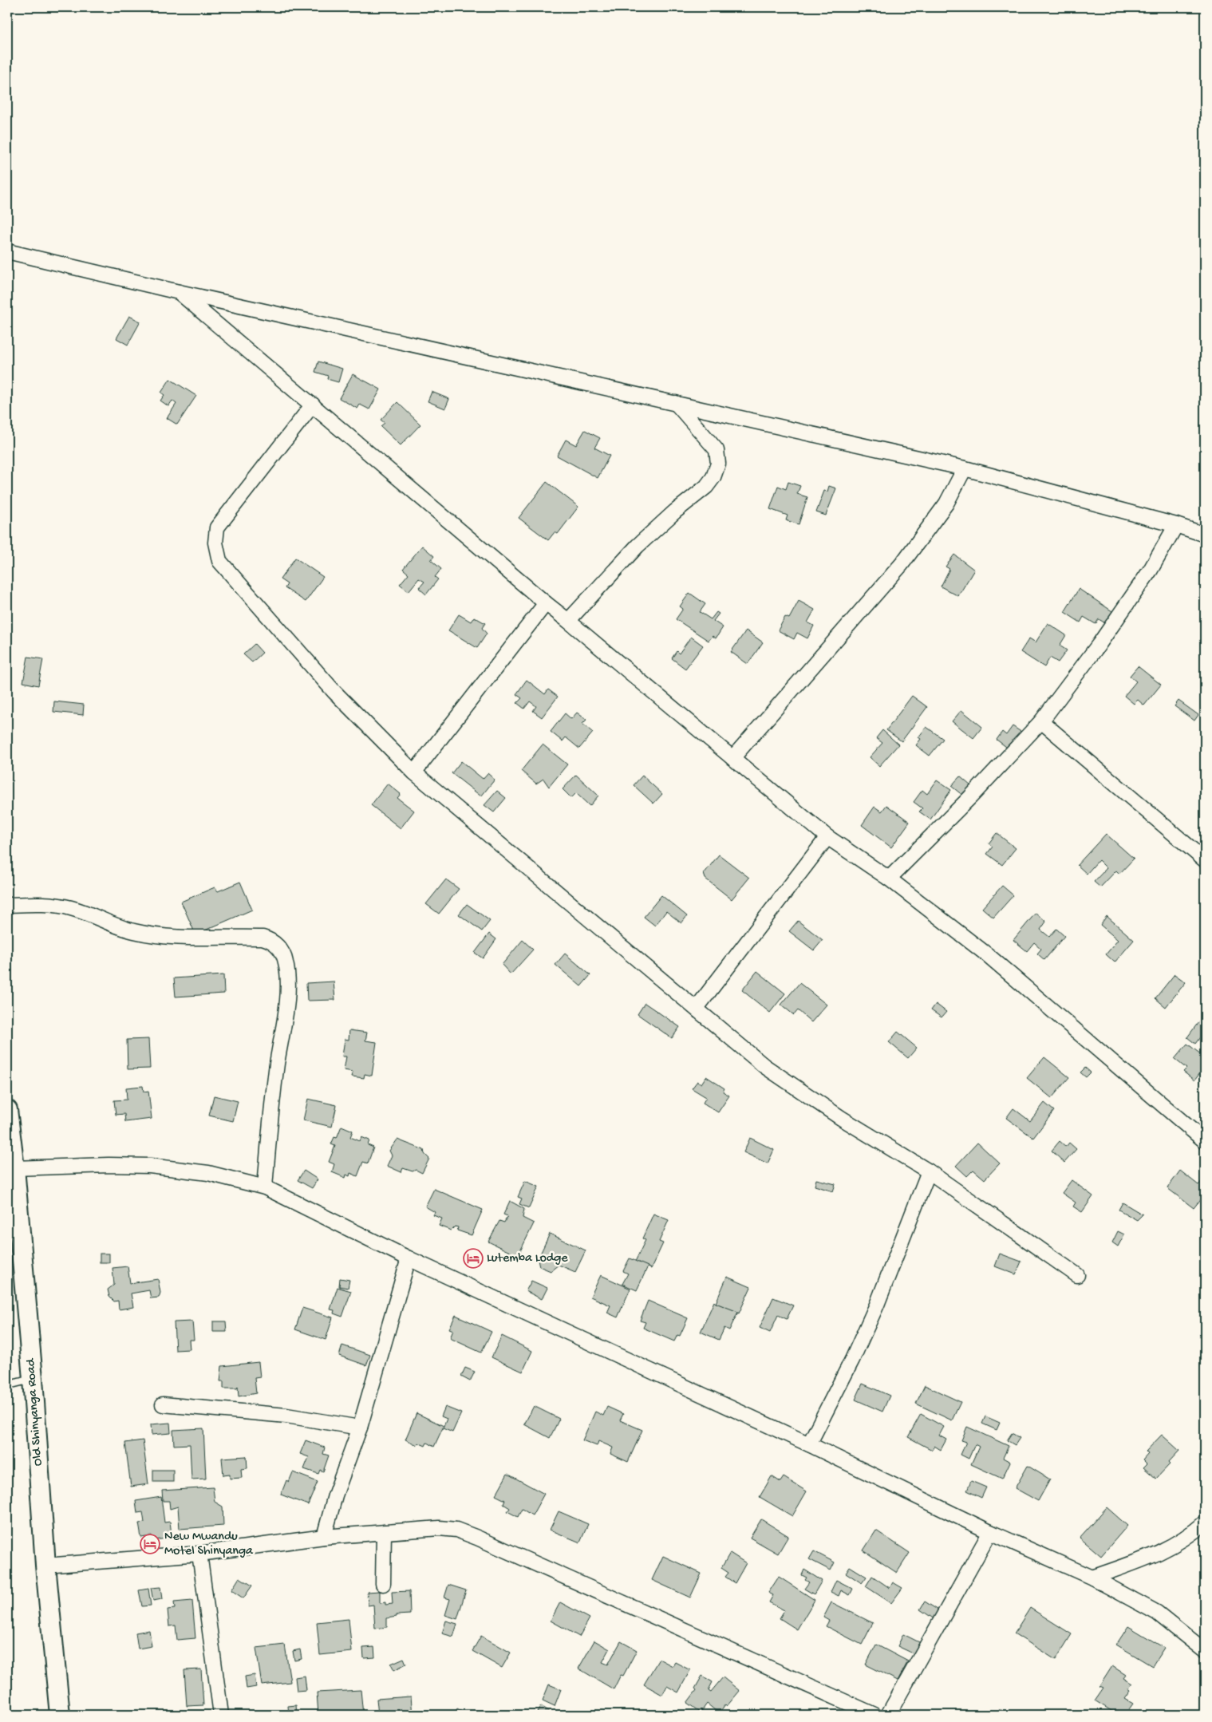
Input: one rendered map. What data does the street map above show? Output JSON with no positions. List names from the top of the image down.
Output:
{
  "streets": {
    "main road": ["Old Shinyanga Road"]
  },
  "places": {
    "hotel": ["Lutemba Lodge", "New Mwandu Motel Shinyanga"]
  }
}
